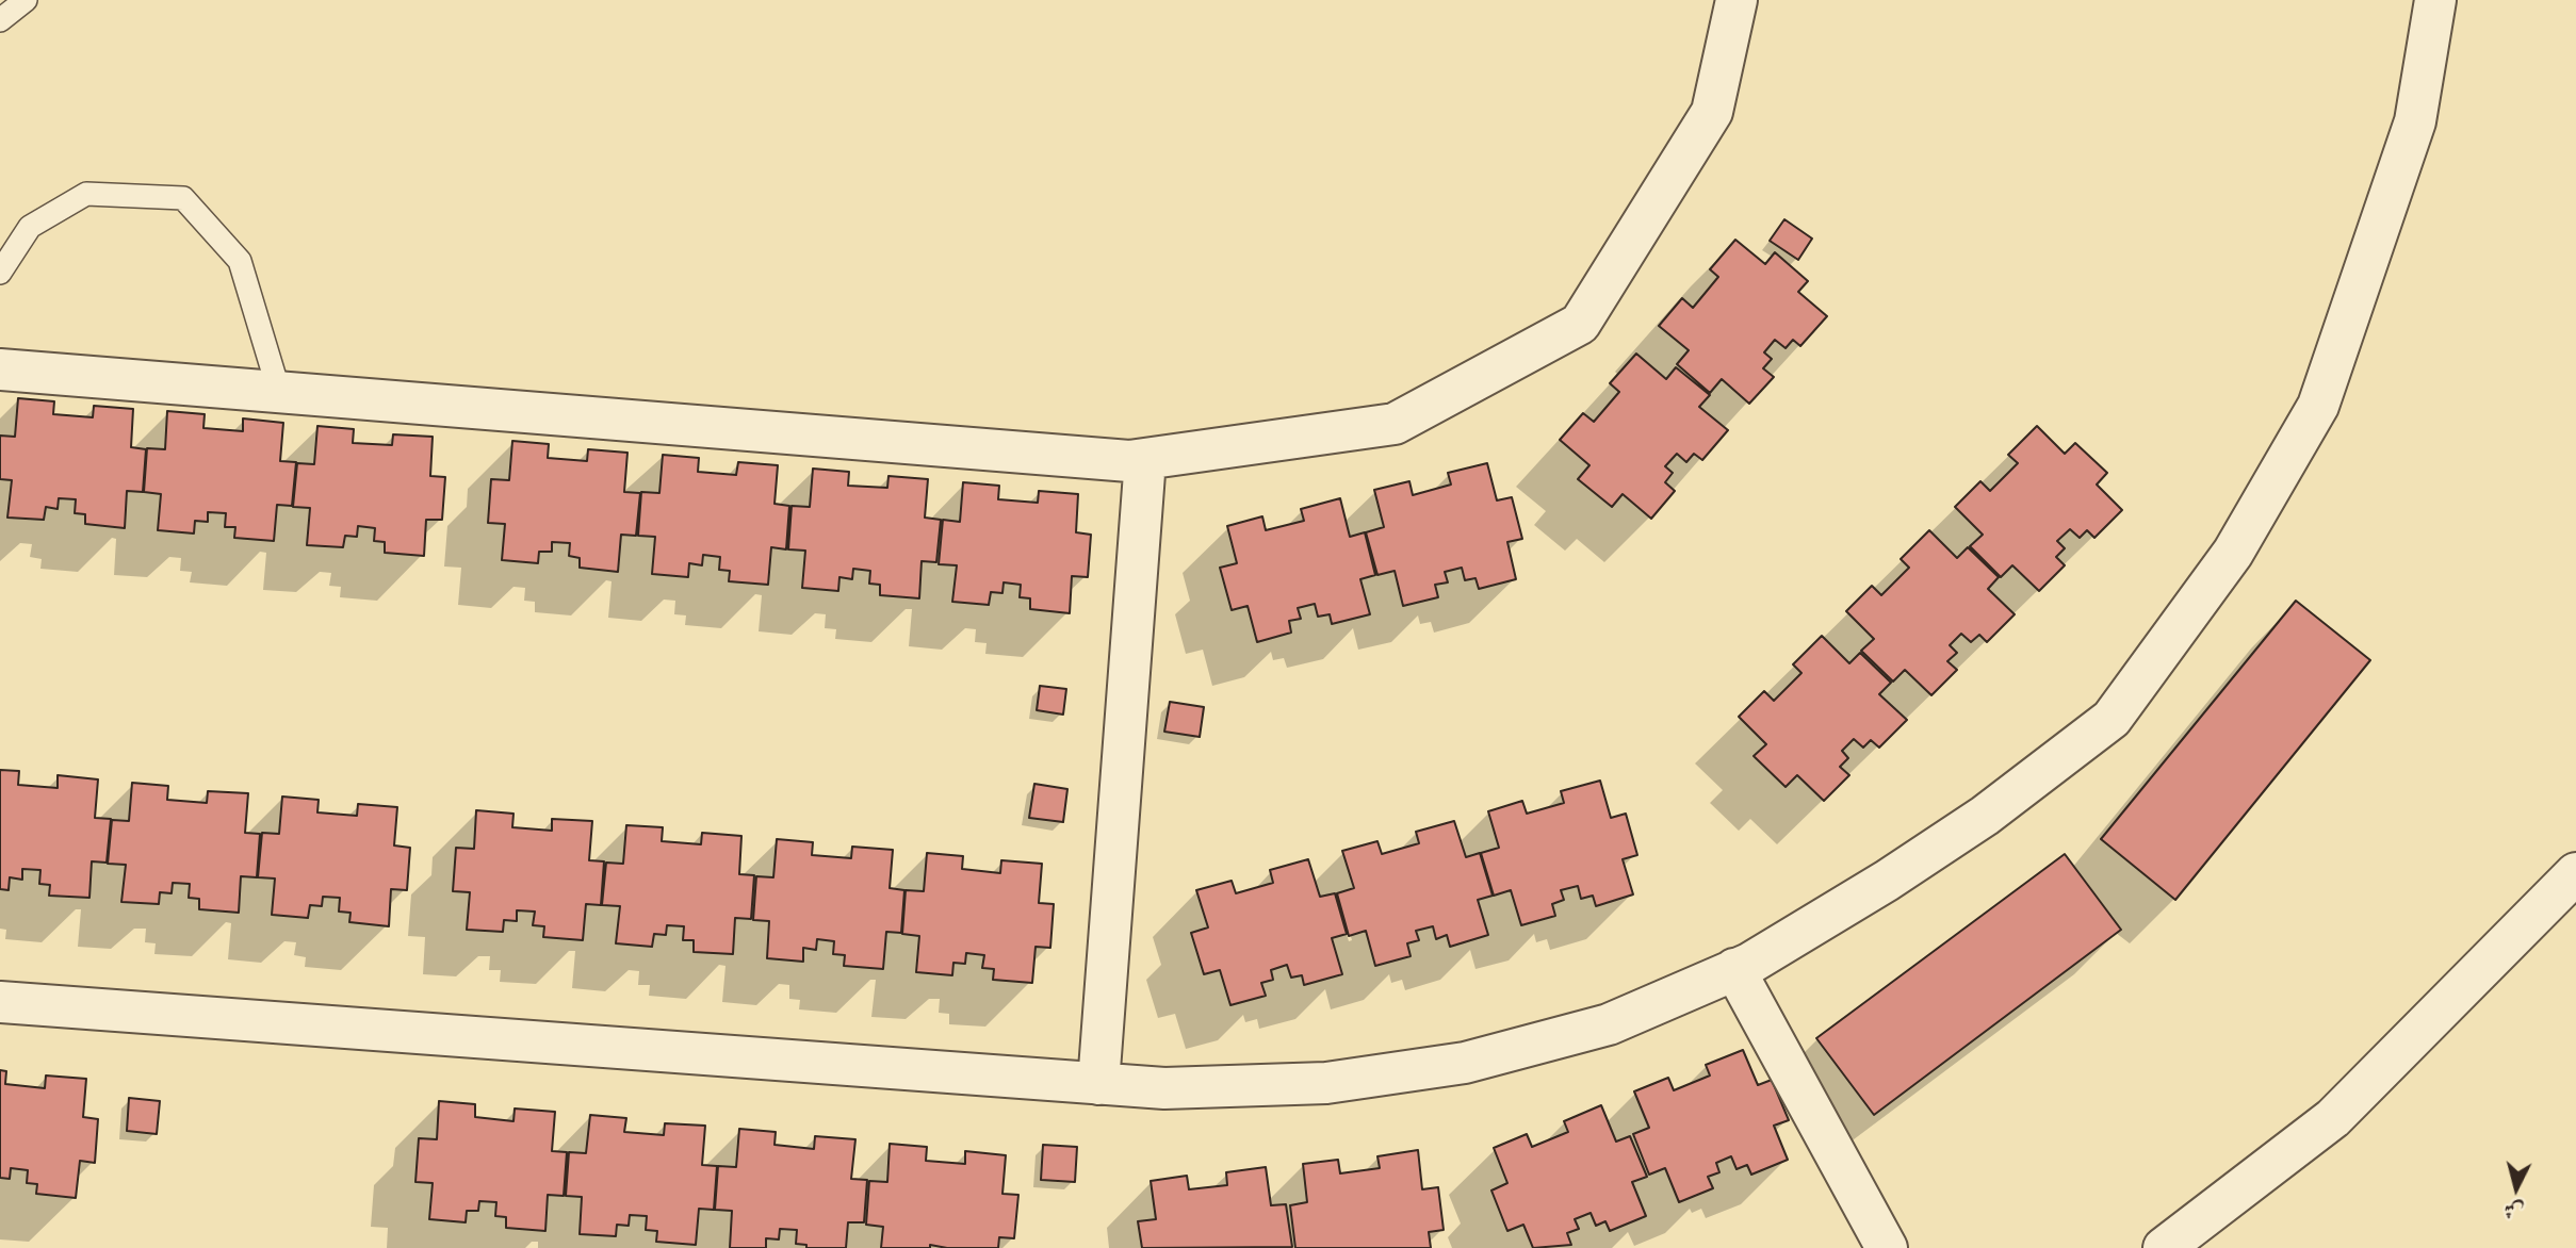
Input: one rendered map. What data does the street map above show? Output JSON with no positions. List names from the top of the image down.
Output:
{
  "north": "bottom"
}
